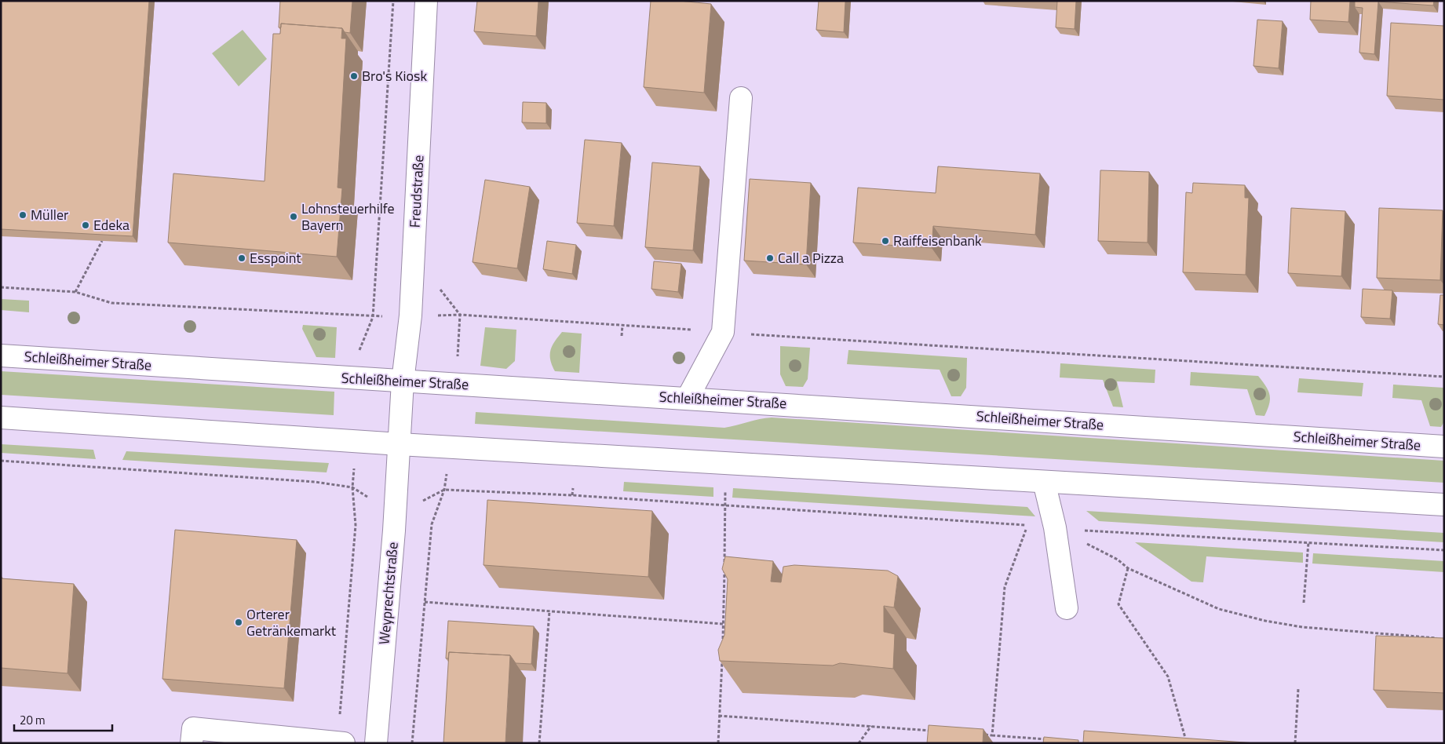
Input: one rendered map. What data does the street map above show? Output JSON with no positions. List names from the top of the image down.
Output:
{
  "streets": {
    "main road": ["Freudstraße", "Schleißheimer Straße", "Weyprechtstraße"]
  },
  "crossings": [
    ["Freudstraße", "Schleißheimer Straße"],
    ["Freudstraße", "Weyprechtstraße"]
  ],
  "places": [
    "Bro's Kiosk",
    "Müller",
    "Lohnsteuerhilfe Bayern",
    "Edeka",
    "Raiffeisenbank",
    "Esspoint",
    "Call a Pizza",
    "Orterer Getränkemarkt"
  ],
  "scale_bar": "20 m"
}
